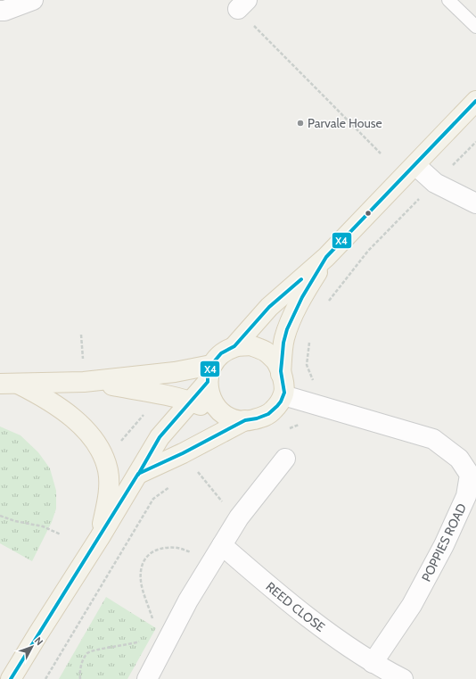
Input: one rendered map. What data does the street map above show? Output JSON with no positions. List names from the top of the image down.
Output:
{
  "streets": {
    "street": ["POPPIES ROAD", "REED CLOSE"]
  },
  "crossings": [
    ["POPPIES ROAD", "REED CLOSE"]
  ],
  "places": ["Parvale House"],
  "lines": ["transit line X4"],
  "north": "top right"
}
